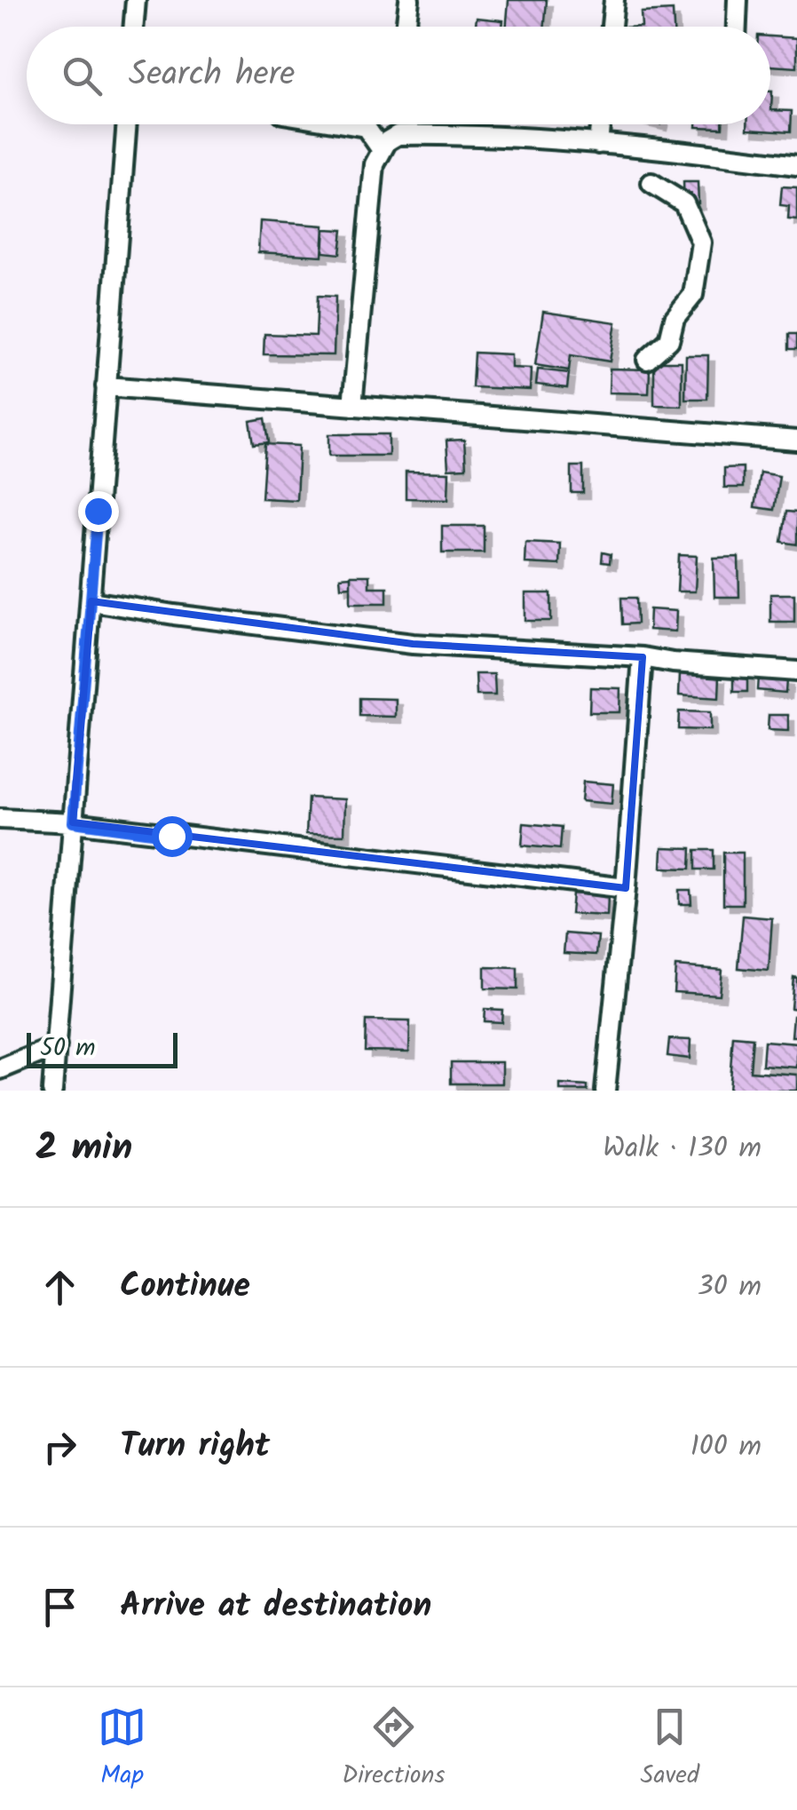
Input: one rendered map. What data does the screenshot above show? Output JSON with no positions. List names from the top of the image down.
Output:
{
  "scale_bar": "50 m",
  "page": {
    "search": "Search here",
    "scale": "50 m",
    "heading": ["2 min", "Walk · 130 m"],
    "list": [
      ["Continue", "30 m"],
      ["Turn right", "100 m"],
      "Arrive at destination"
    ],
    "nav": ["Map", "Directions", "Saved"]
  }
}
